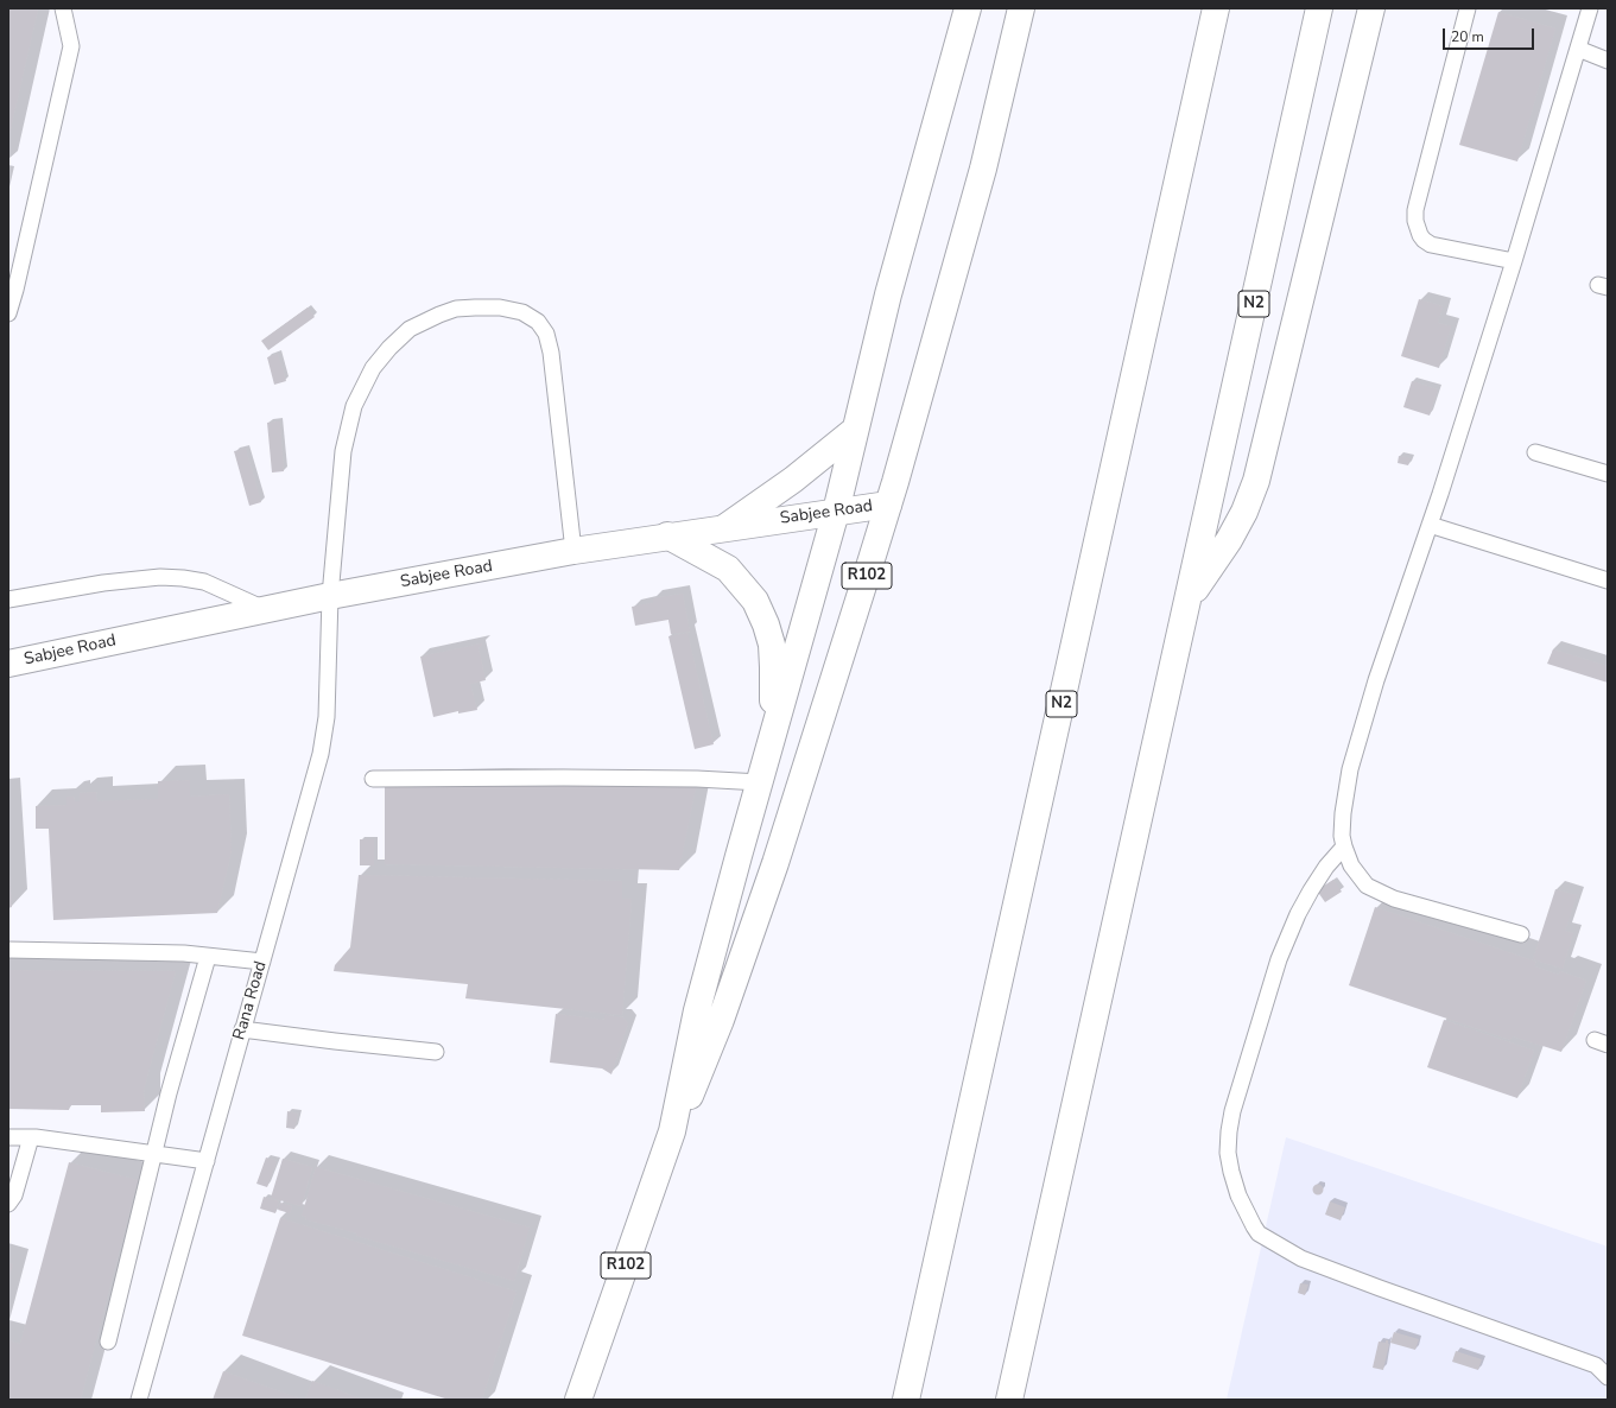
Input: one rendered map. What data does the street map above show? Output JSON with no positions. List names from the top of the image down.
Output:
{
  "streets": {
    "main road": ["N2", "Sabjee Road", "R102"],
    "lane": ["Rana Road"]
  },
  "crossings": [
    ["Sabjee Road", "R102"],
    ["Sabjee Road", "Rana Road"]
  ],
  "scale_bar": "20 m"
}
